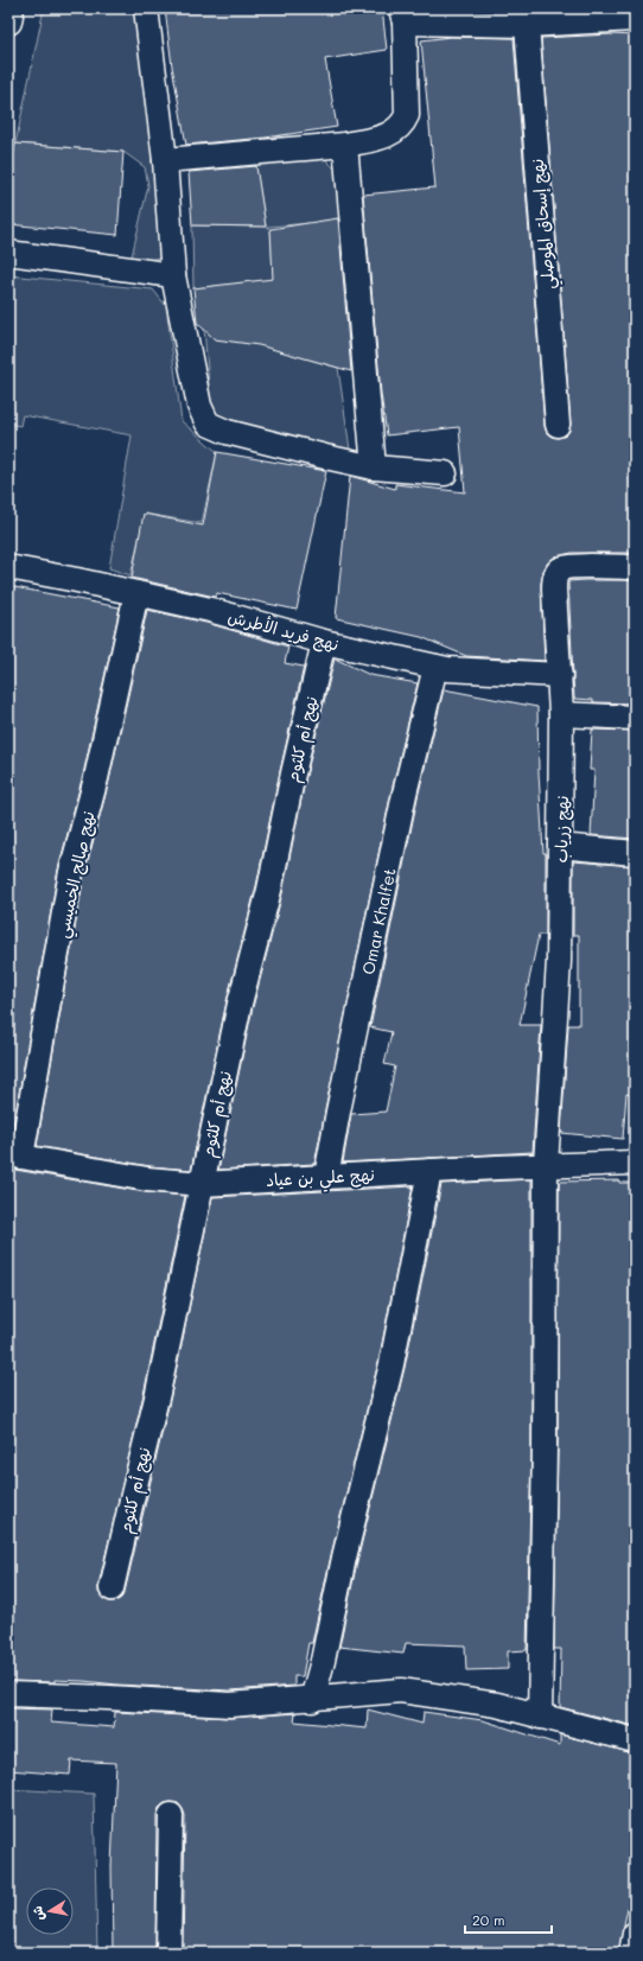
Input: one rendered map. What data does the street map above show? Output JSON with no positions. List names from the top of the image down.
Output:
{
  "streets": {
    "street": [
      "نهج إسحاق الموصلي",
      "نهج فريد الأطرش",
      "نهج أم كلثوم",
      "نهج زرياب",
      "نهج صالح الخميسي",
      "Omar Khalfet",
      "نهج علي بن عياد"
    ]
  },
  "crossings": [
    ["نهج فريد الأطرش", "نهج أم كلثوم"],
    ["نهج فريد الأطرش", "نهج زرياب"],
    ["نهج فريد الأطرش", "نهج صالح الخميسي"],
    ["نهج فريد الأطرش", "Omar Khalfet"],
    ["نهج أم كلثوم", "نهج علي بن عياد"],
    ["نهج زرياب", "نهج علي بن عياد"],
    ["نهج صالح الخميسي", "نهج علي بن عياد"],
    ["Omar Khalfet", "نهج علي بن عياد"]
  ],
  "scale_bar": "20 m",
  "north": "left"
}
